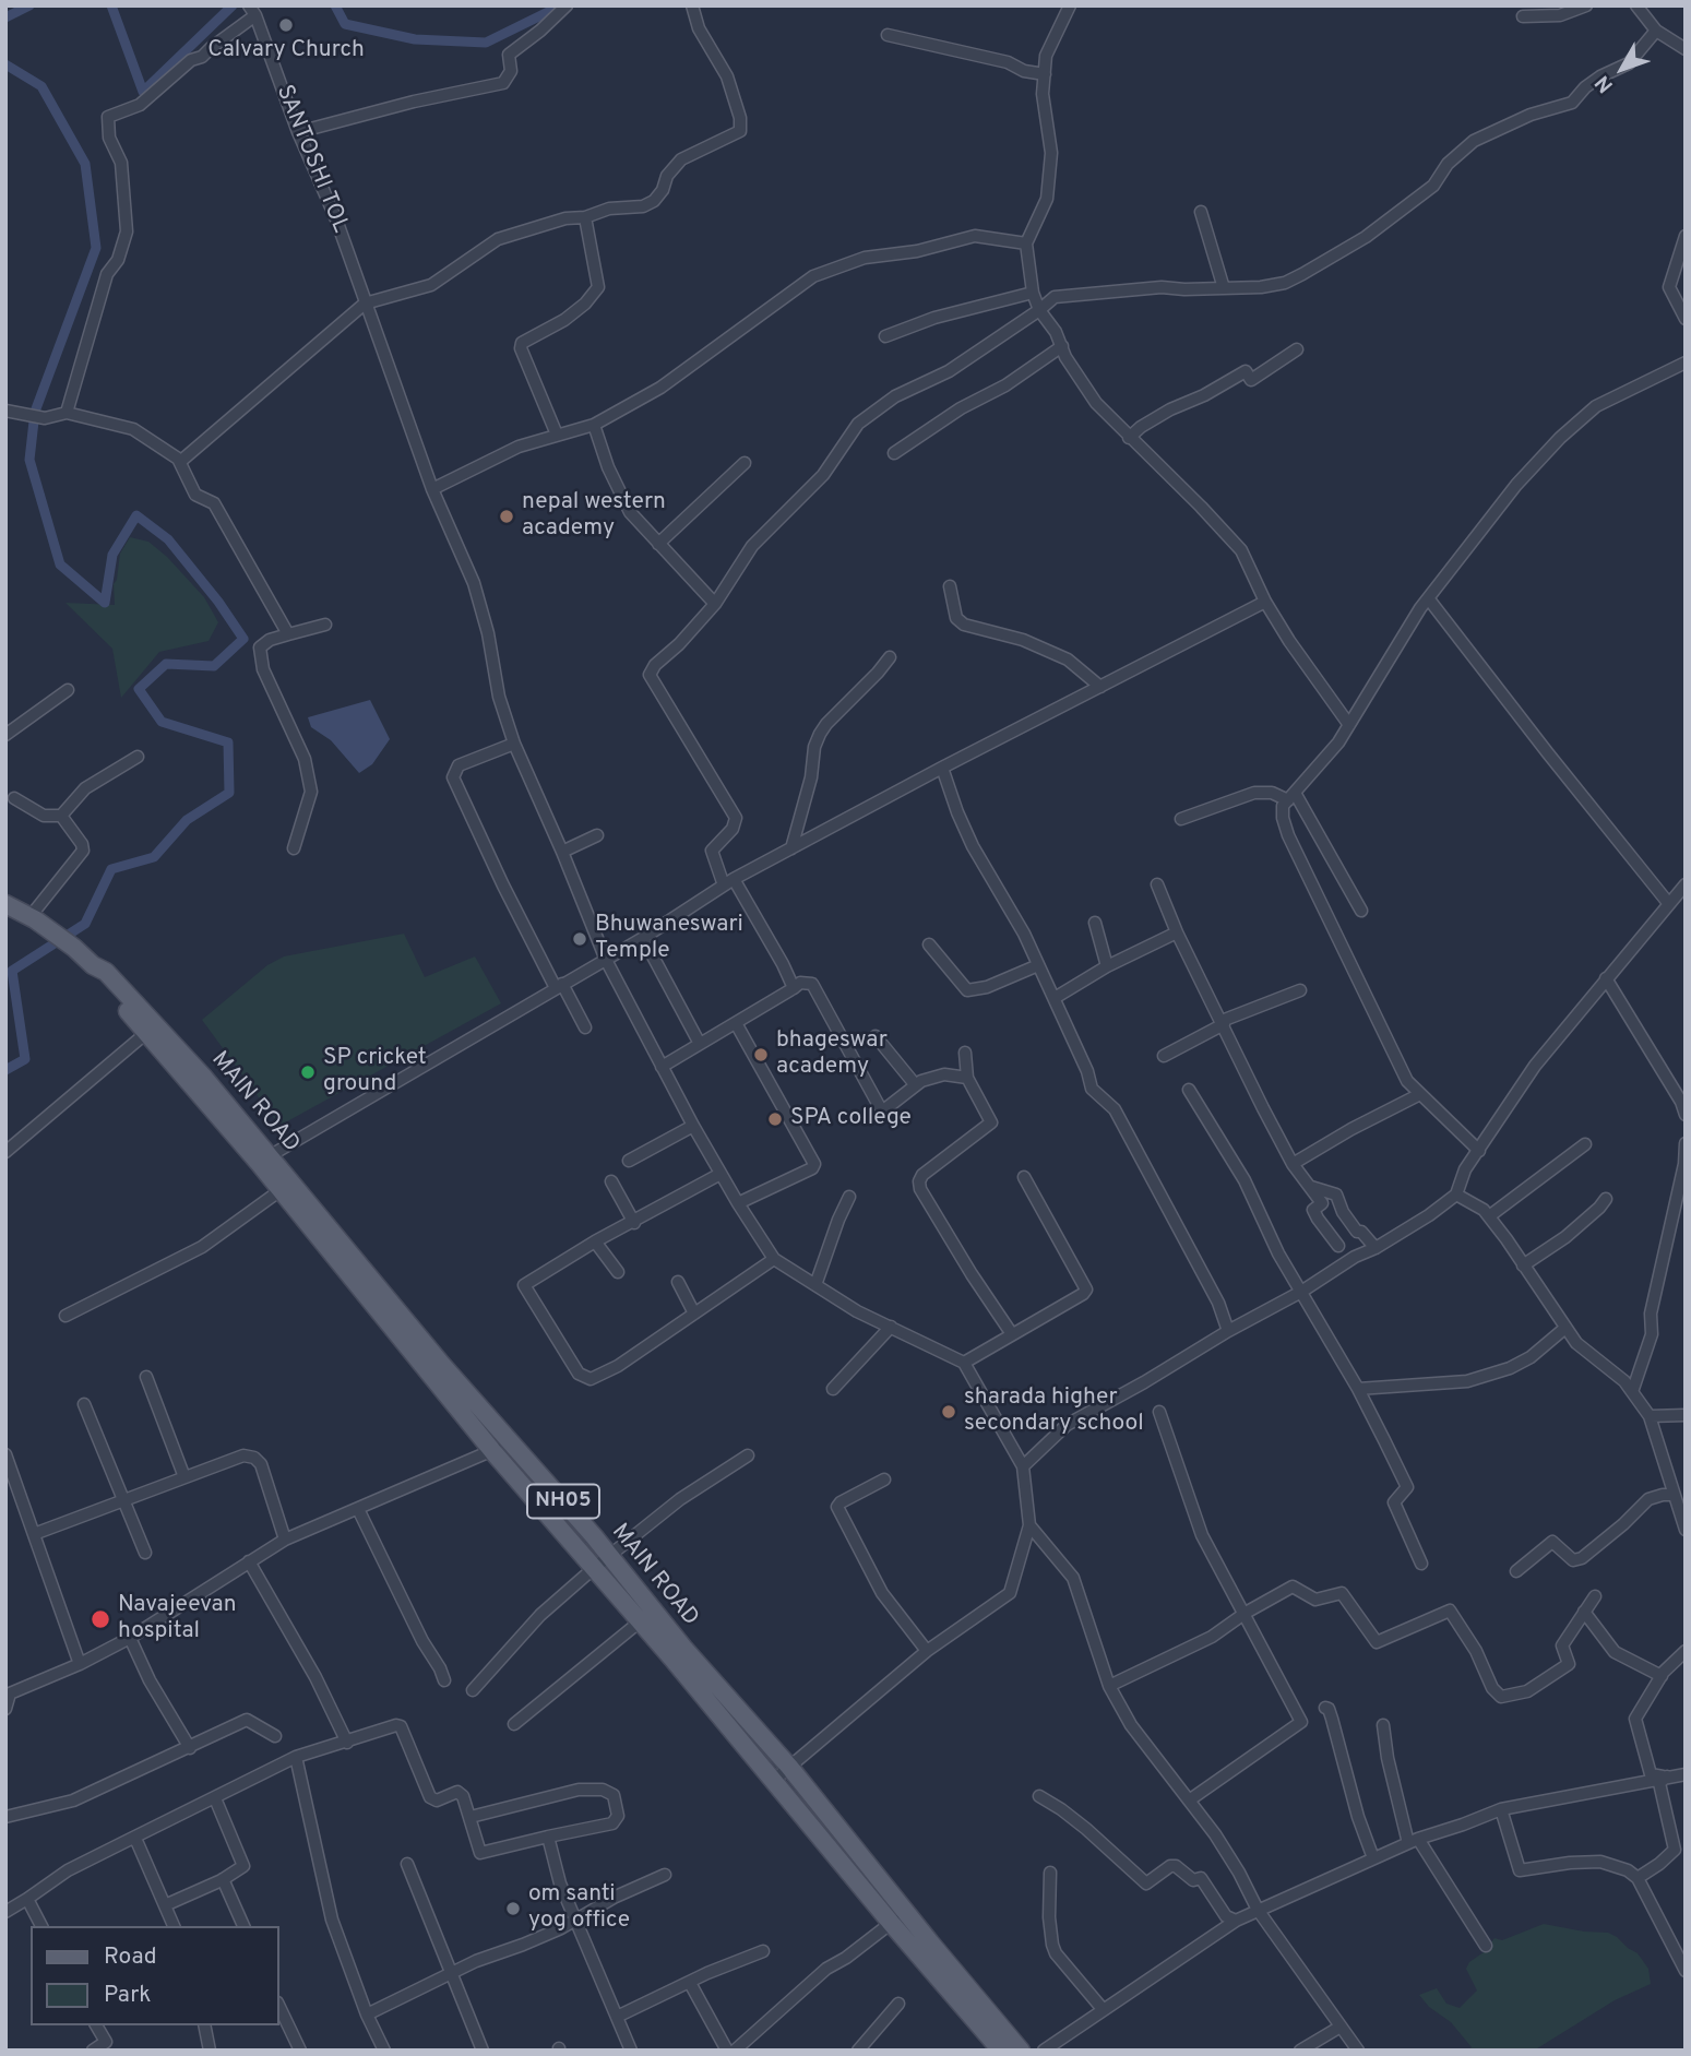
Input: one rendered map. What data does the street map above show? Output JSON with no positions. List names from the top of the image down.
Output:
{
  "streets": {
    "main road": ["MAIN ROAD", "NH05"],
    "street": ["SANTOSHI TOL"]
  },
  "crossings": [
    ["MAIN ROAD", "NH05"]
  ],
  "places": [
    "Calvary Church",
    "nepal western academy",
    "Bhuwaneswari Temple",
    "bhageswar academy",
    "SP cricket ground",
    "SPA college",
    "sharada higher secondary school",
    "Navajeevan hospital",
    "om santi yog office"
  ],
  "legend": ["Road", "Park"],
  "north": "bottom left"
}
